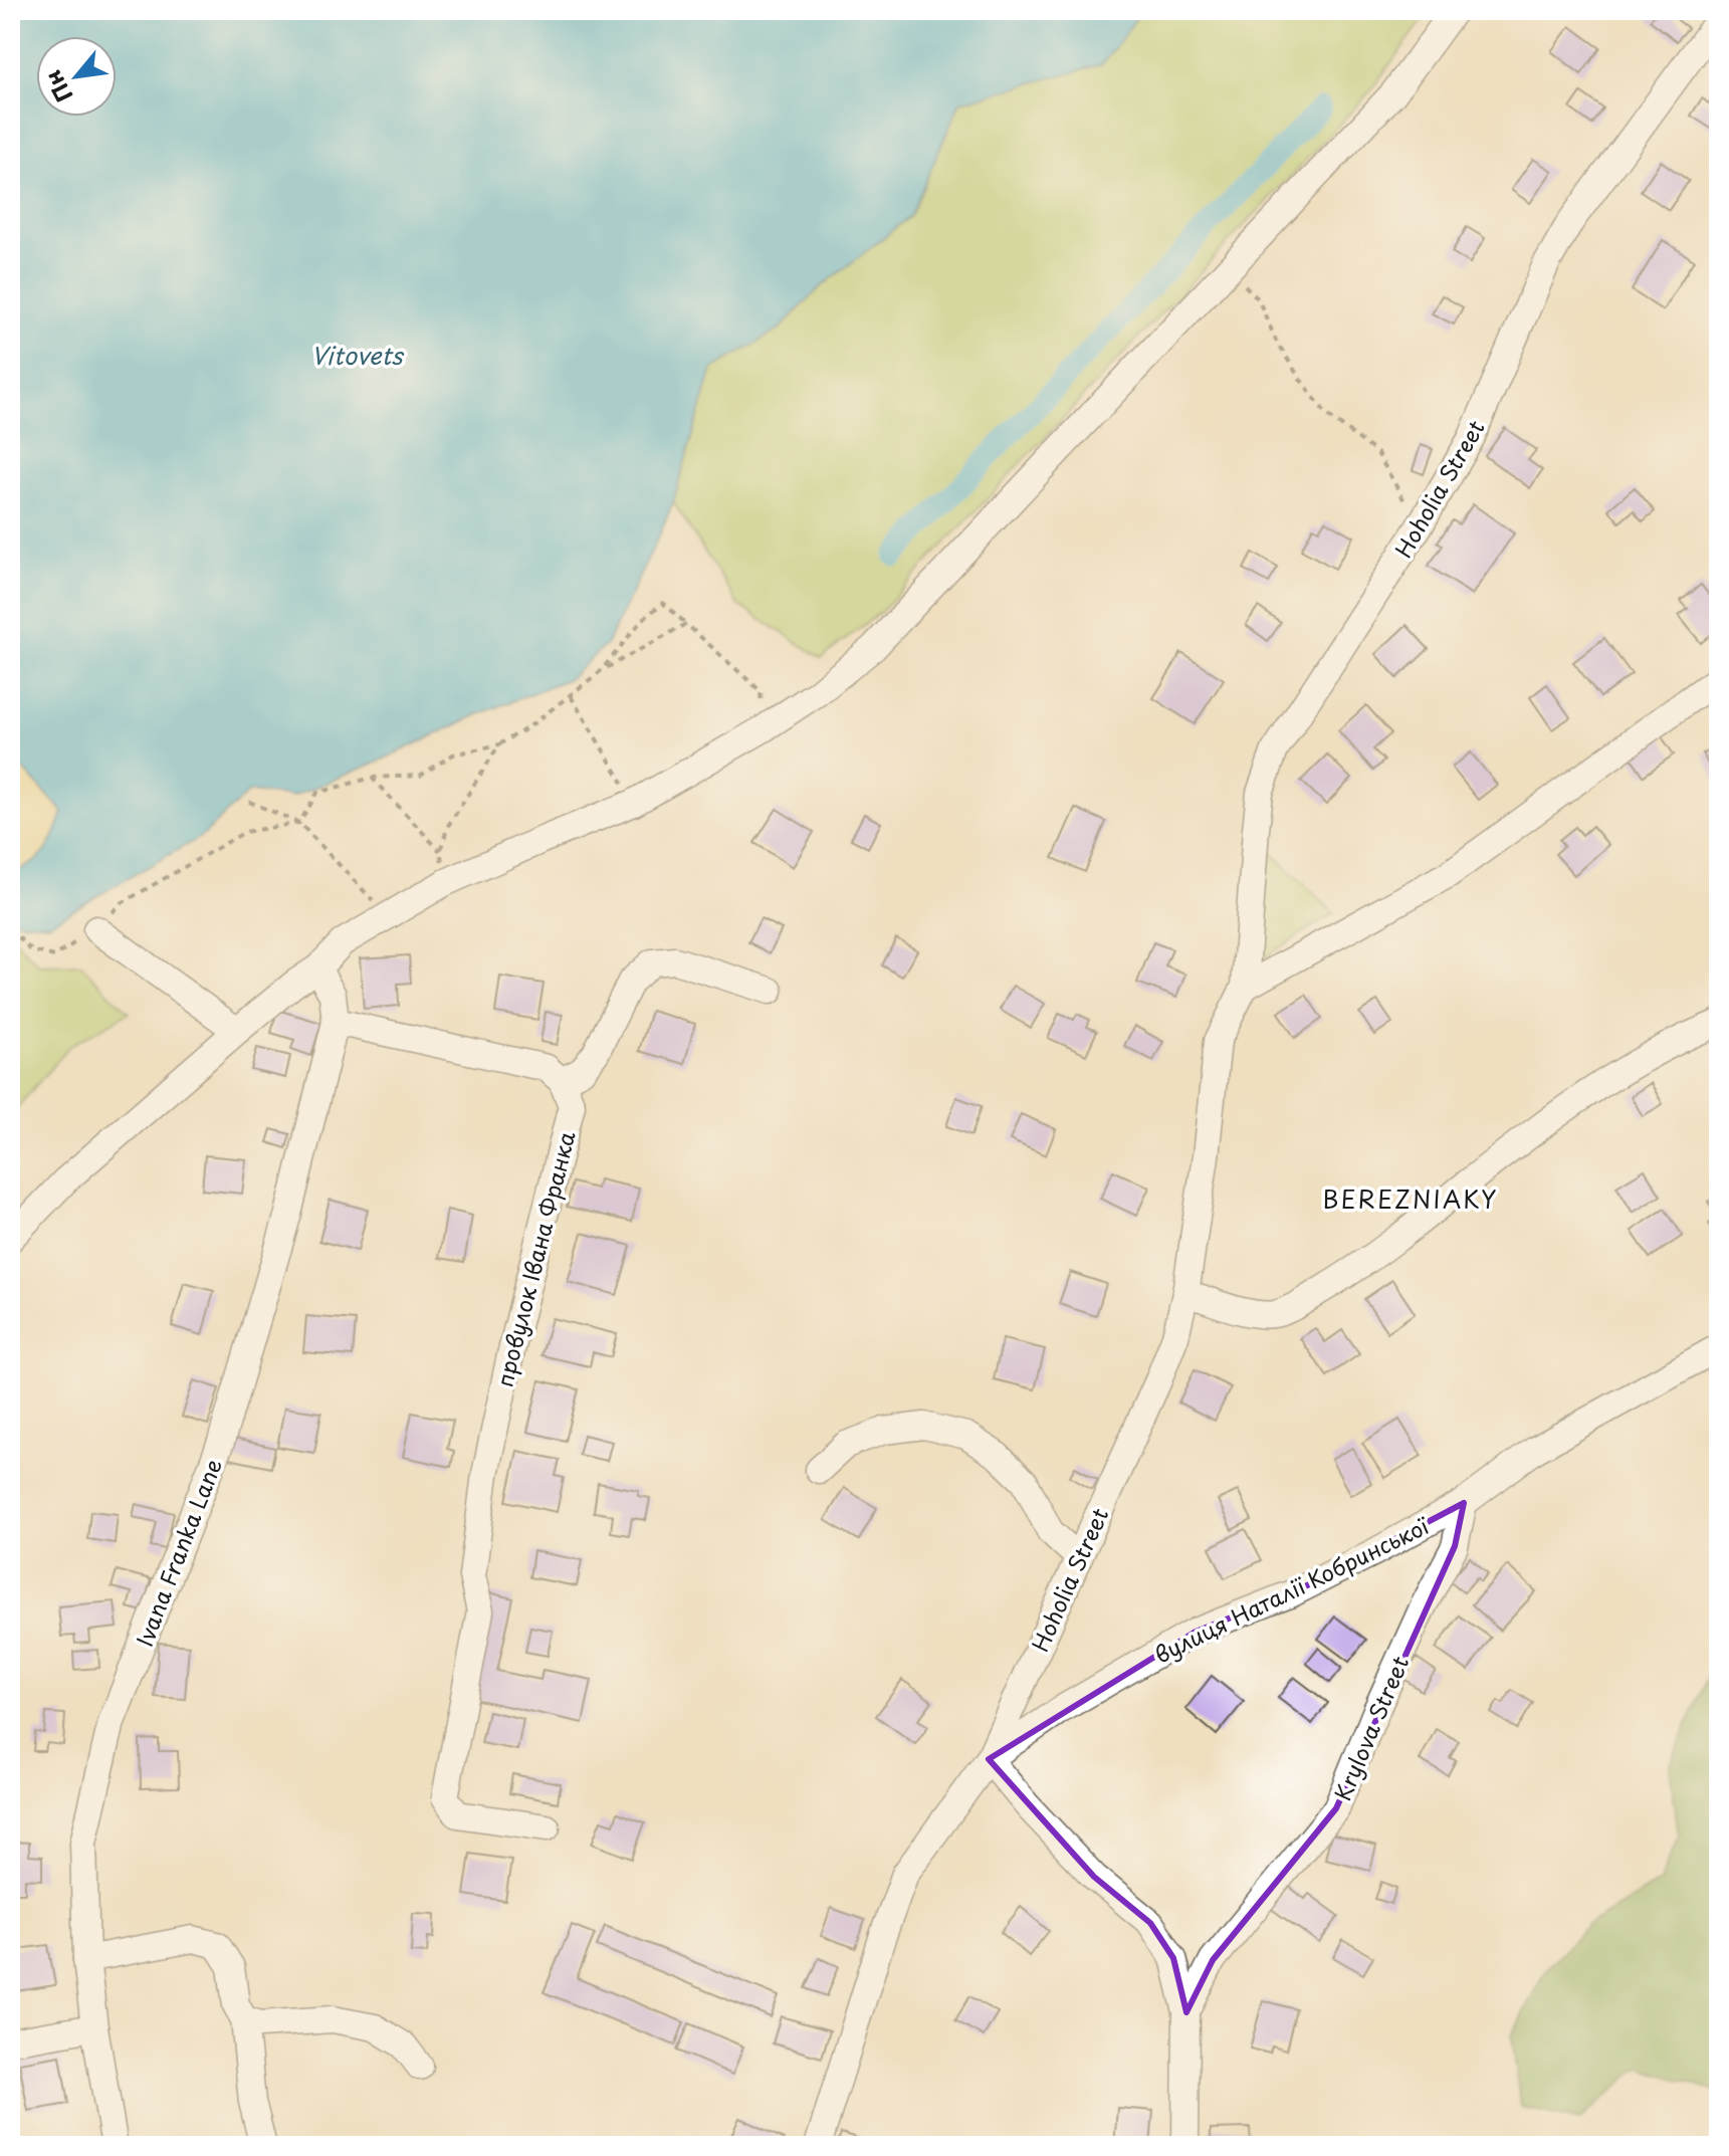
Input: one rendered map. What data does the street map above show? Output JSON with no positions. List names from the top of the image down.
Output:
{
  "streets": {
    "street": [
      "Hoholia Street",
      "провулок Івана Франка",
      "Ivana Franka Lane",
      "вулиця Наталії Кобринської",
      "Krylova Street"
    ]
  },
  "crossings": [
    ["Hoholia Street", "вулиця Наталії Кобринської"],
    ["Hoholia Street", "Krylova Street"],
    ["вулиця Наталії Кобринської", "Krylova Street"]
  ],
  "districts": ["BEREZNIAKY"],
  "water": ["Vitovets"],
  "north": "bottom left"
}
